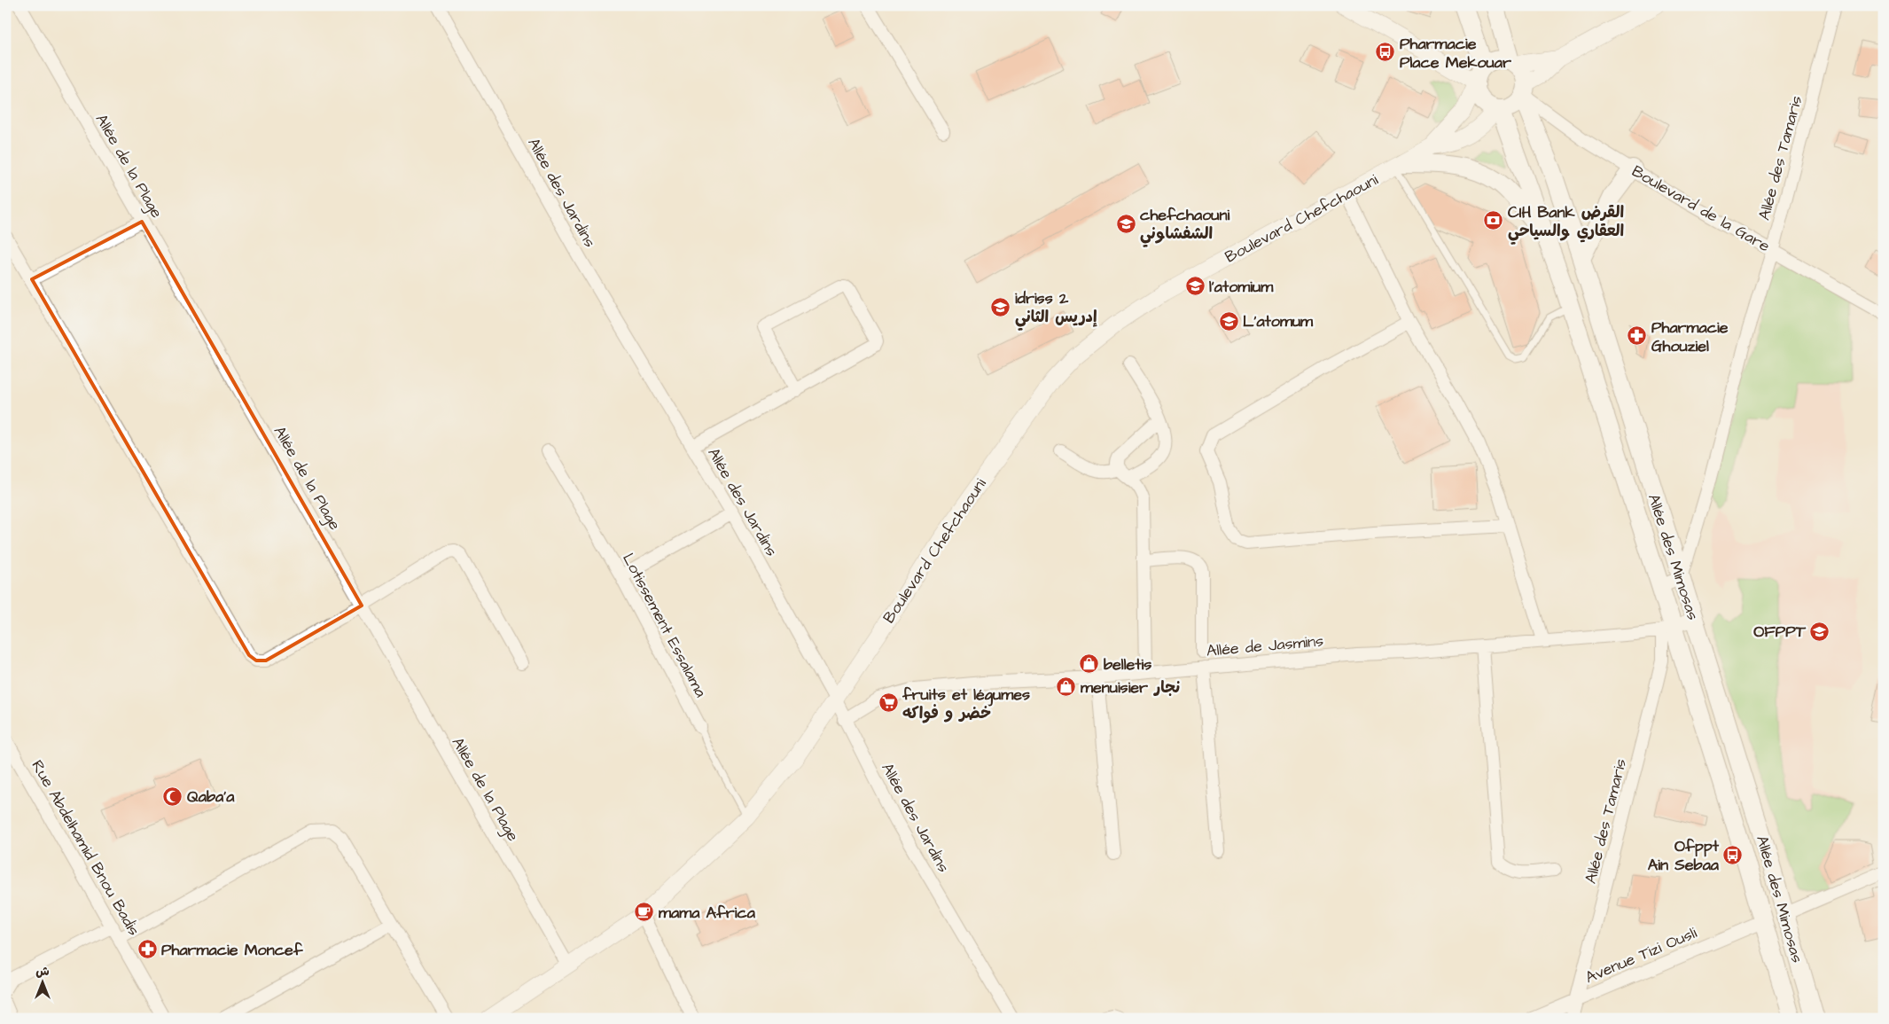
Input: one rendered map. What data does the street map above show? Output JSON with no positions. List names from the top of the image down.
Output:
{
  "streets": {
    "main road": ["Allée des Mimosas"],
    "street": [
      "Allée des Tamaris",
      "Allée de la Plage",
      "Allée des Jardins",
      "Boulevard de la Gare",
      "Boulevard Chefchaouni",
      "Lotissement Essalama",
      "Allée de Jasmins",
      "Rue Abdelhamid Bnou Badis",
      "Avenue Tizi Ousli"
    ]
  },
  "crossings": [
    ["Allée des Tamaris", "Boulevard de la Gare"],
    ["Allée des Tamaris", "Allée des Mimosas"],
    ["Allée des Tamaris", "Allée de Jasmins"],
    ["Allée des Tamaris", "Avenue Tizi Ousli"],
    ["Allée de la Plage", "Boulevard Chefchaouni"],
    ["Allée des Jardins", "Boulevard Chefchaouni"],
    ["Allée des Jardins", "Allée de Jasmins"],
    ["Boulevard de la Gare", "Boulevard Chefchaouni"],
    ["Boulevard de la Gare", "Allée des Mimosas"],
    ["Boulevard Chefchaouni", "Allée des Mimosas"],
    ["Boulevard Chefchaouni", "Lotissement Essalama"],
    ["Allée des Mimosas", "Allée de Jasmins"],
    ["Allée des Mimosas", "Avenue Tizi Ousli"]
  ],
  "places": {
    "bus stop": ["Pharmacie Place Mekouar", "Ofppt Ain Sebaa"],
    "bank": ["CIH Bank القرض العقاري والسياحي"],
    "school or university": [
      "chefchaouni الشفشاوني",
      "l'atomium",
      "idriss 2 إدريس الثاني",
      "L'atomum",
      "OFPPT"
    ],
    "pharmacy": ["Pharmacie Ghouziel", "Pharmacie Moncef"],
    "shop": ["belletis", "menuisier نجار"],
    "supermarket": ["fruits et légumes خضر و فواكه"],
    "mosque": ["Qaba'a"],
    "cafe": ["mama Africa"]
  },
  "north": "top"
}
